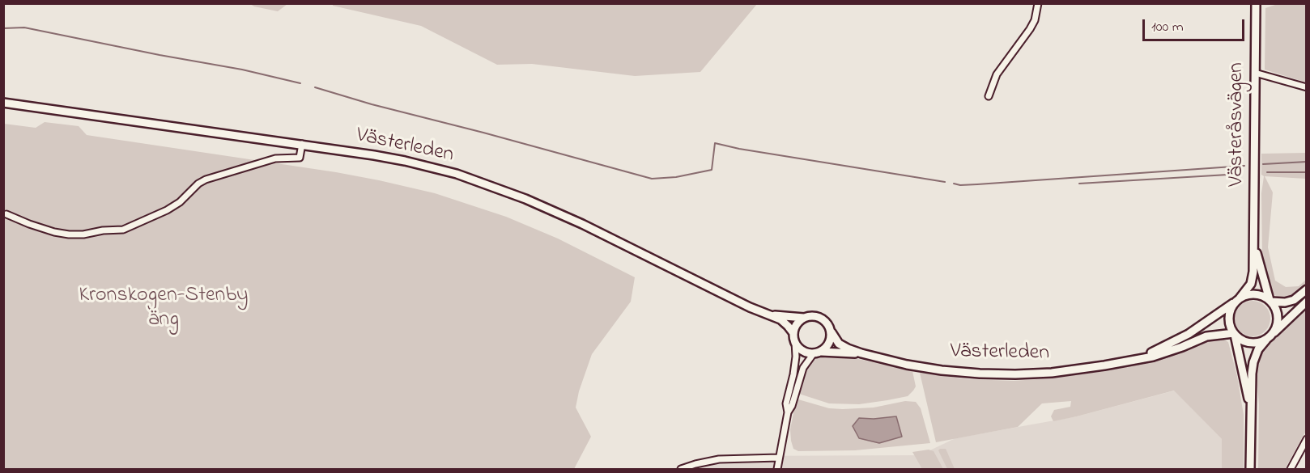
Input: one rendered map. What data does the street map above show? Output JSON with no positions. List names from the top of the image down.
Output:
{
  "streets": {
    "main road": ["Västeråsvägen", "Västerleden"]
  },
  "crossings": [
    ["Västeråsvägen", "Västerleden"]
  ],
  "parks": ["Kronskogen-Stenby äng"],
  "scale_bar": "100 m"
}
